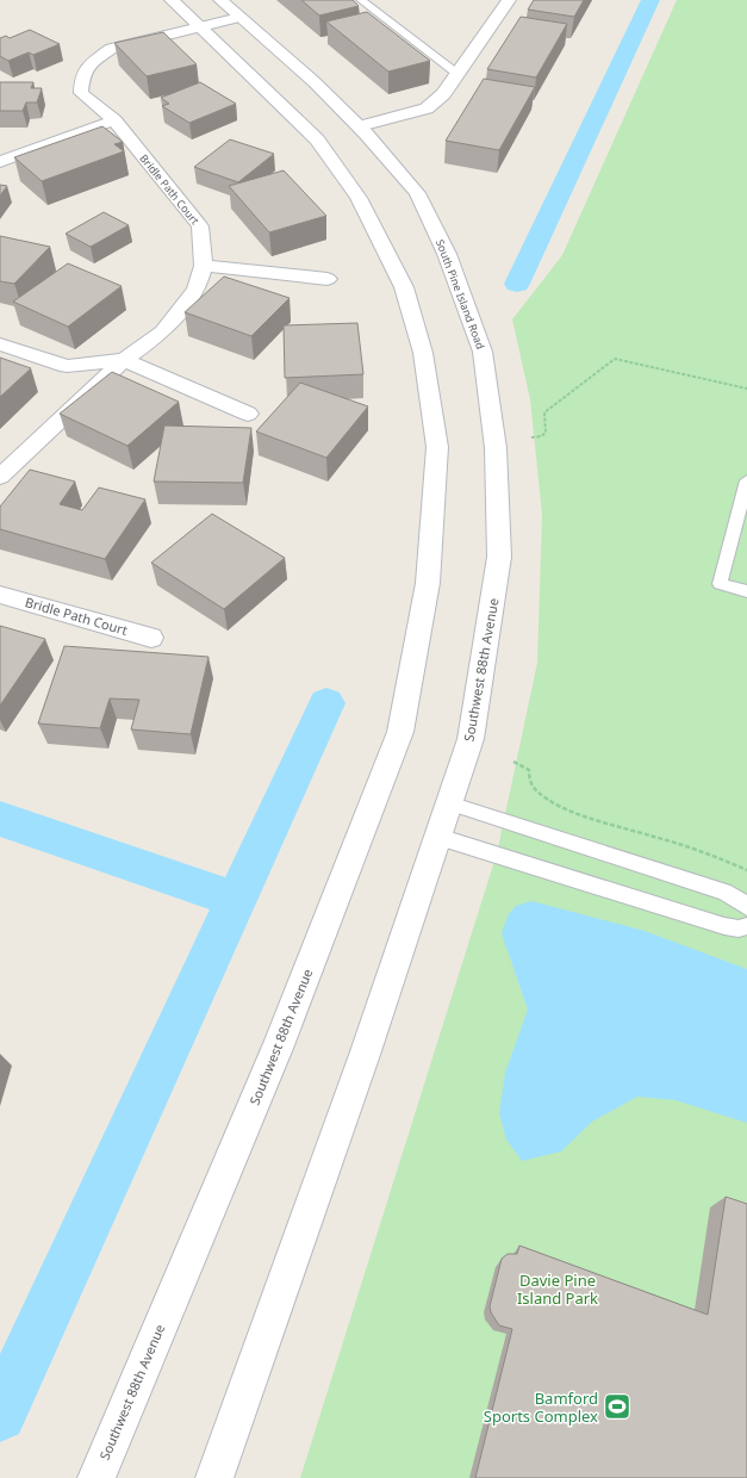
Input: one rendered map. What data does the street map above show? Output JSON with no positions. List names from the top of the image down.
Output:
{
  "streets": {
    "main road": ["Bridle Path Court", "South Pine Island Road", "Southwest 88th Avenue"]
  },
  "crossings": [
    ["Bridle Path Court", "South Pine Island Road"],
    ["Bridle Path Court", "Southwest 88th Avenue"],
    ["South Pine Island Road", "Southwest 88th Avenue"]
  ],
  "parks": ["Davie Pine Island Park"],
  "places": {
    "sports": ["Bamford Sports Complex"]
  }
}
